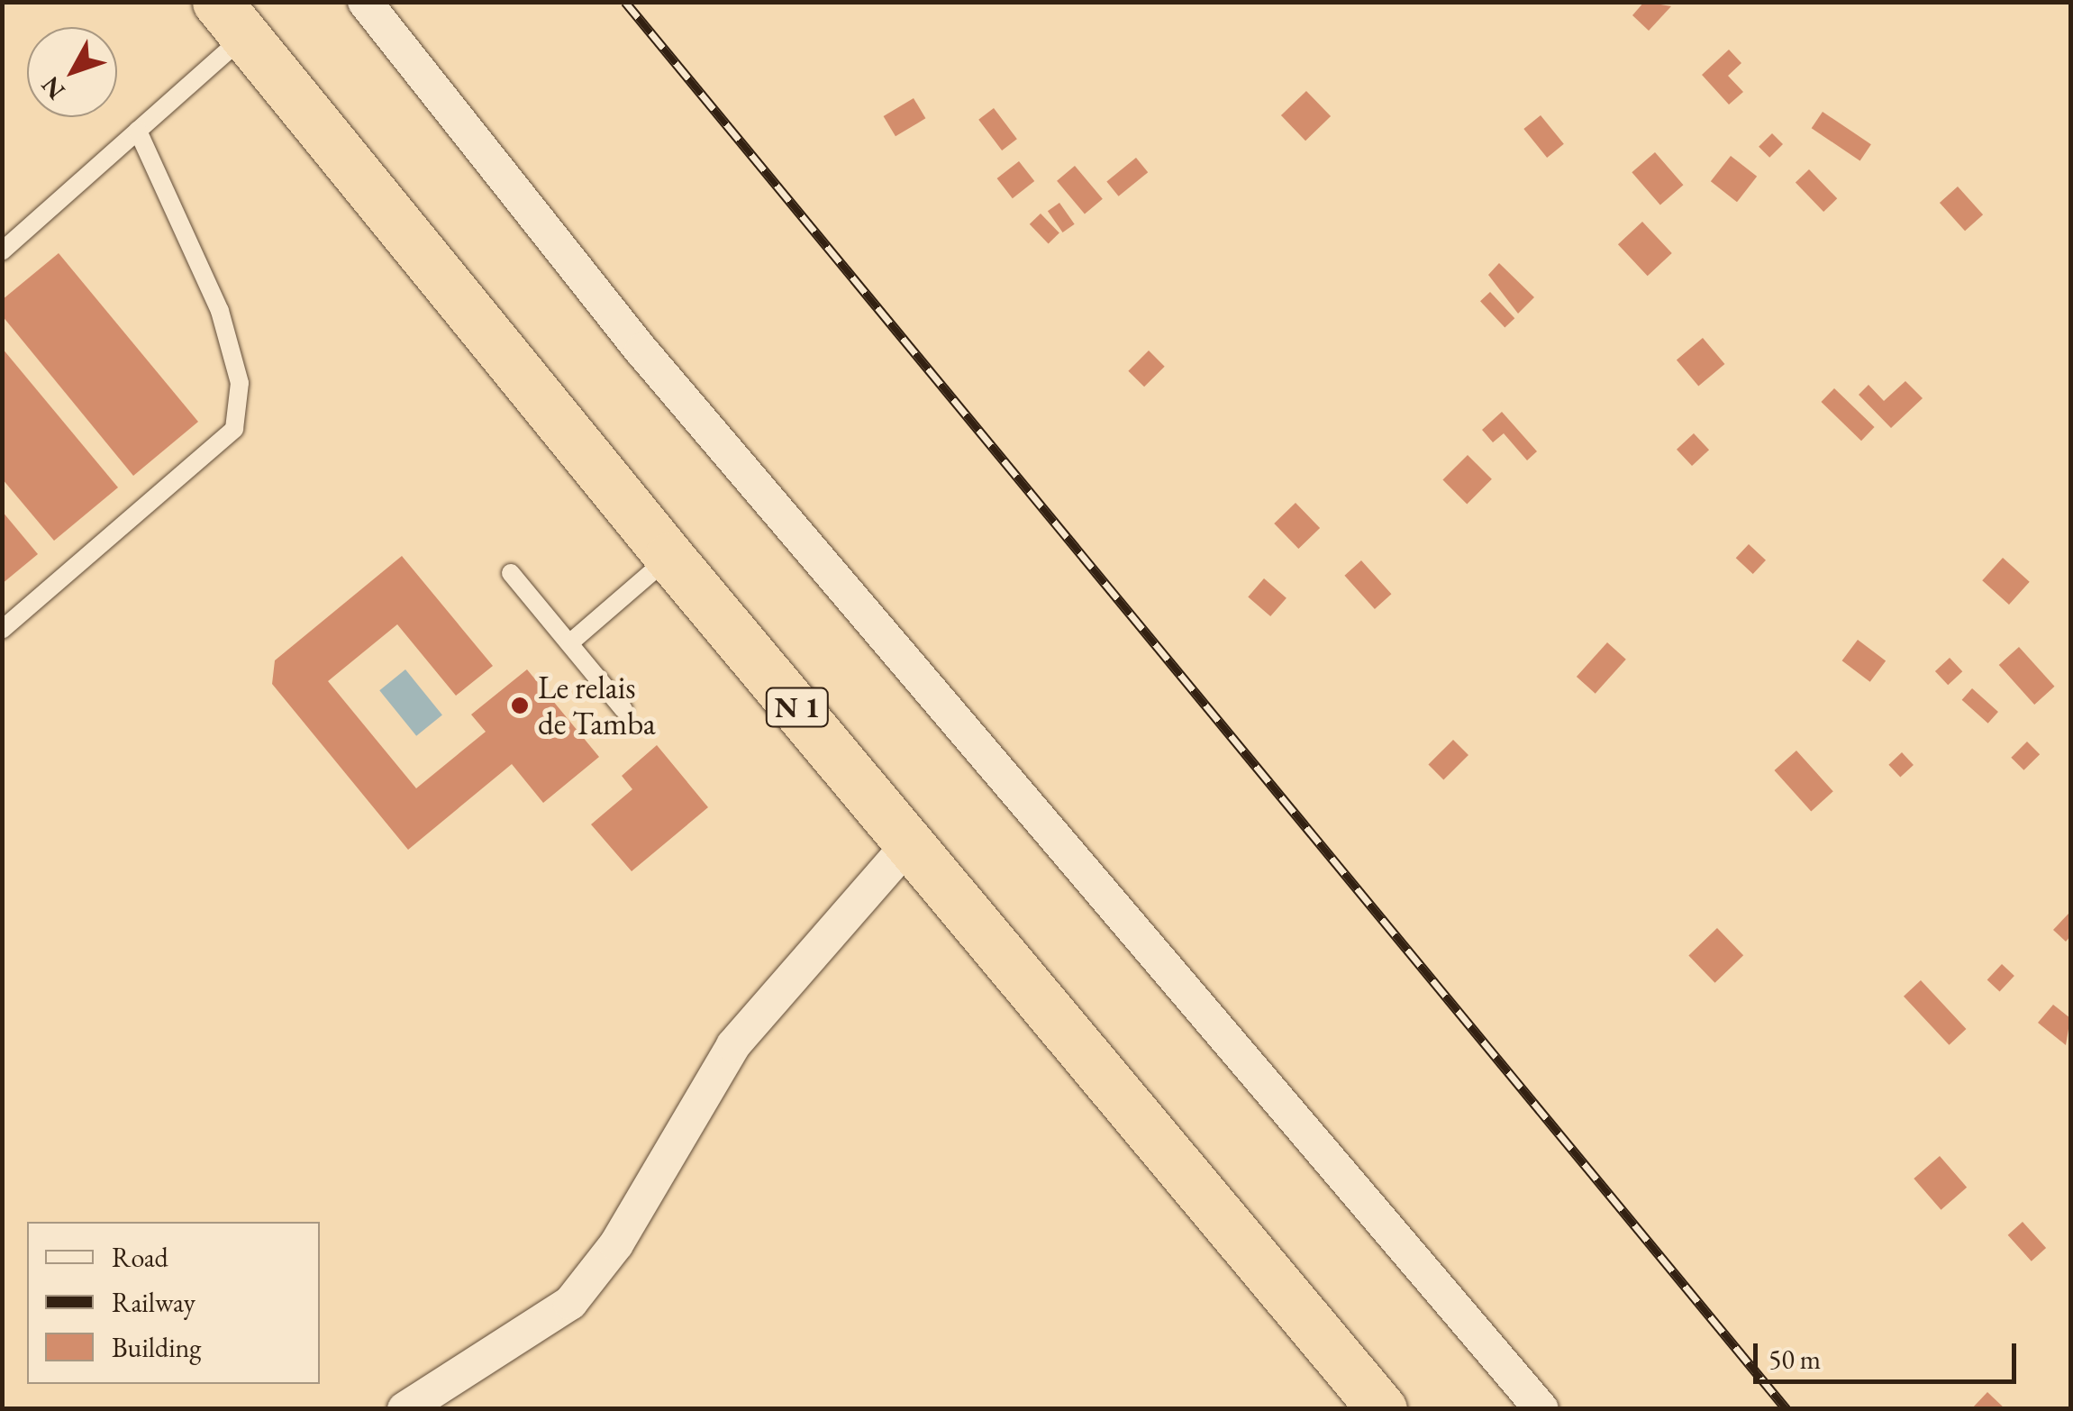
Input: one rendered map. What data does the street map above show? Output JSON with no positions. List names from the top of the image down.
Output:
{
  "streets": {
    "highway": ["N 1"]
  },
  "places": ["Le relais de Tamba"],
  "legend": ["Road", "Railway", "Building"],
  "scale_bar": "50 m",
  "north": "bottom left"
}
